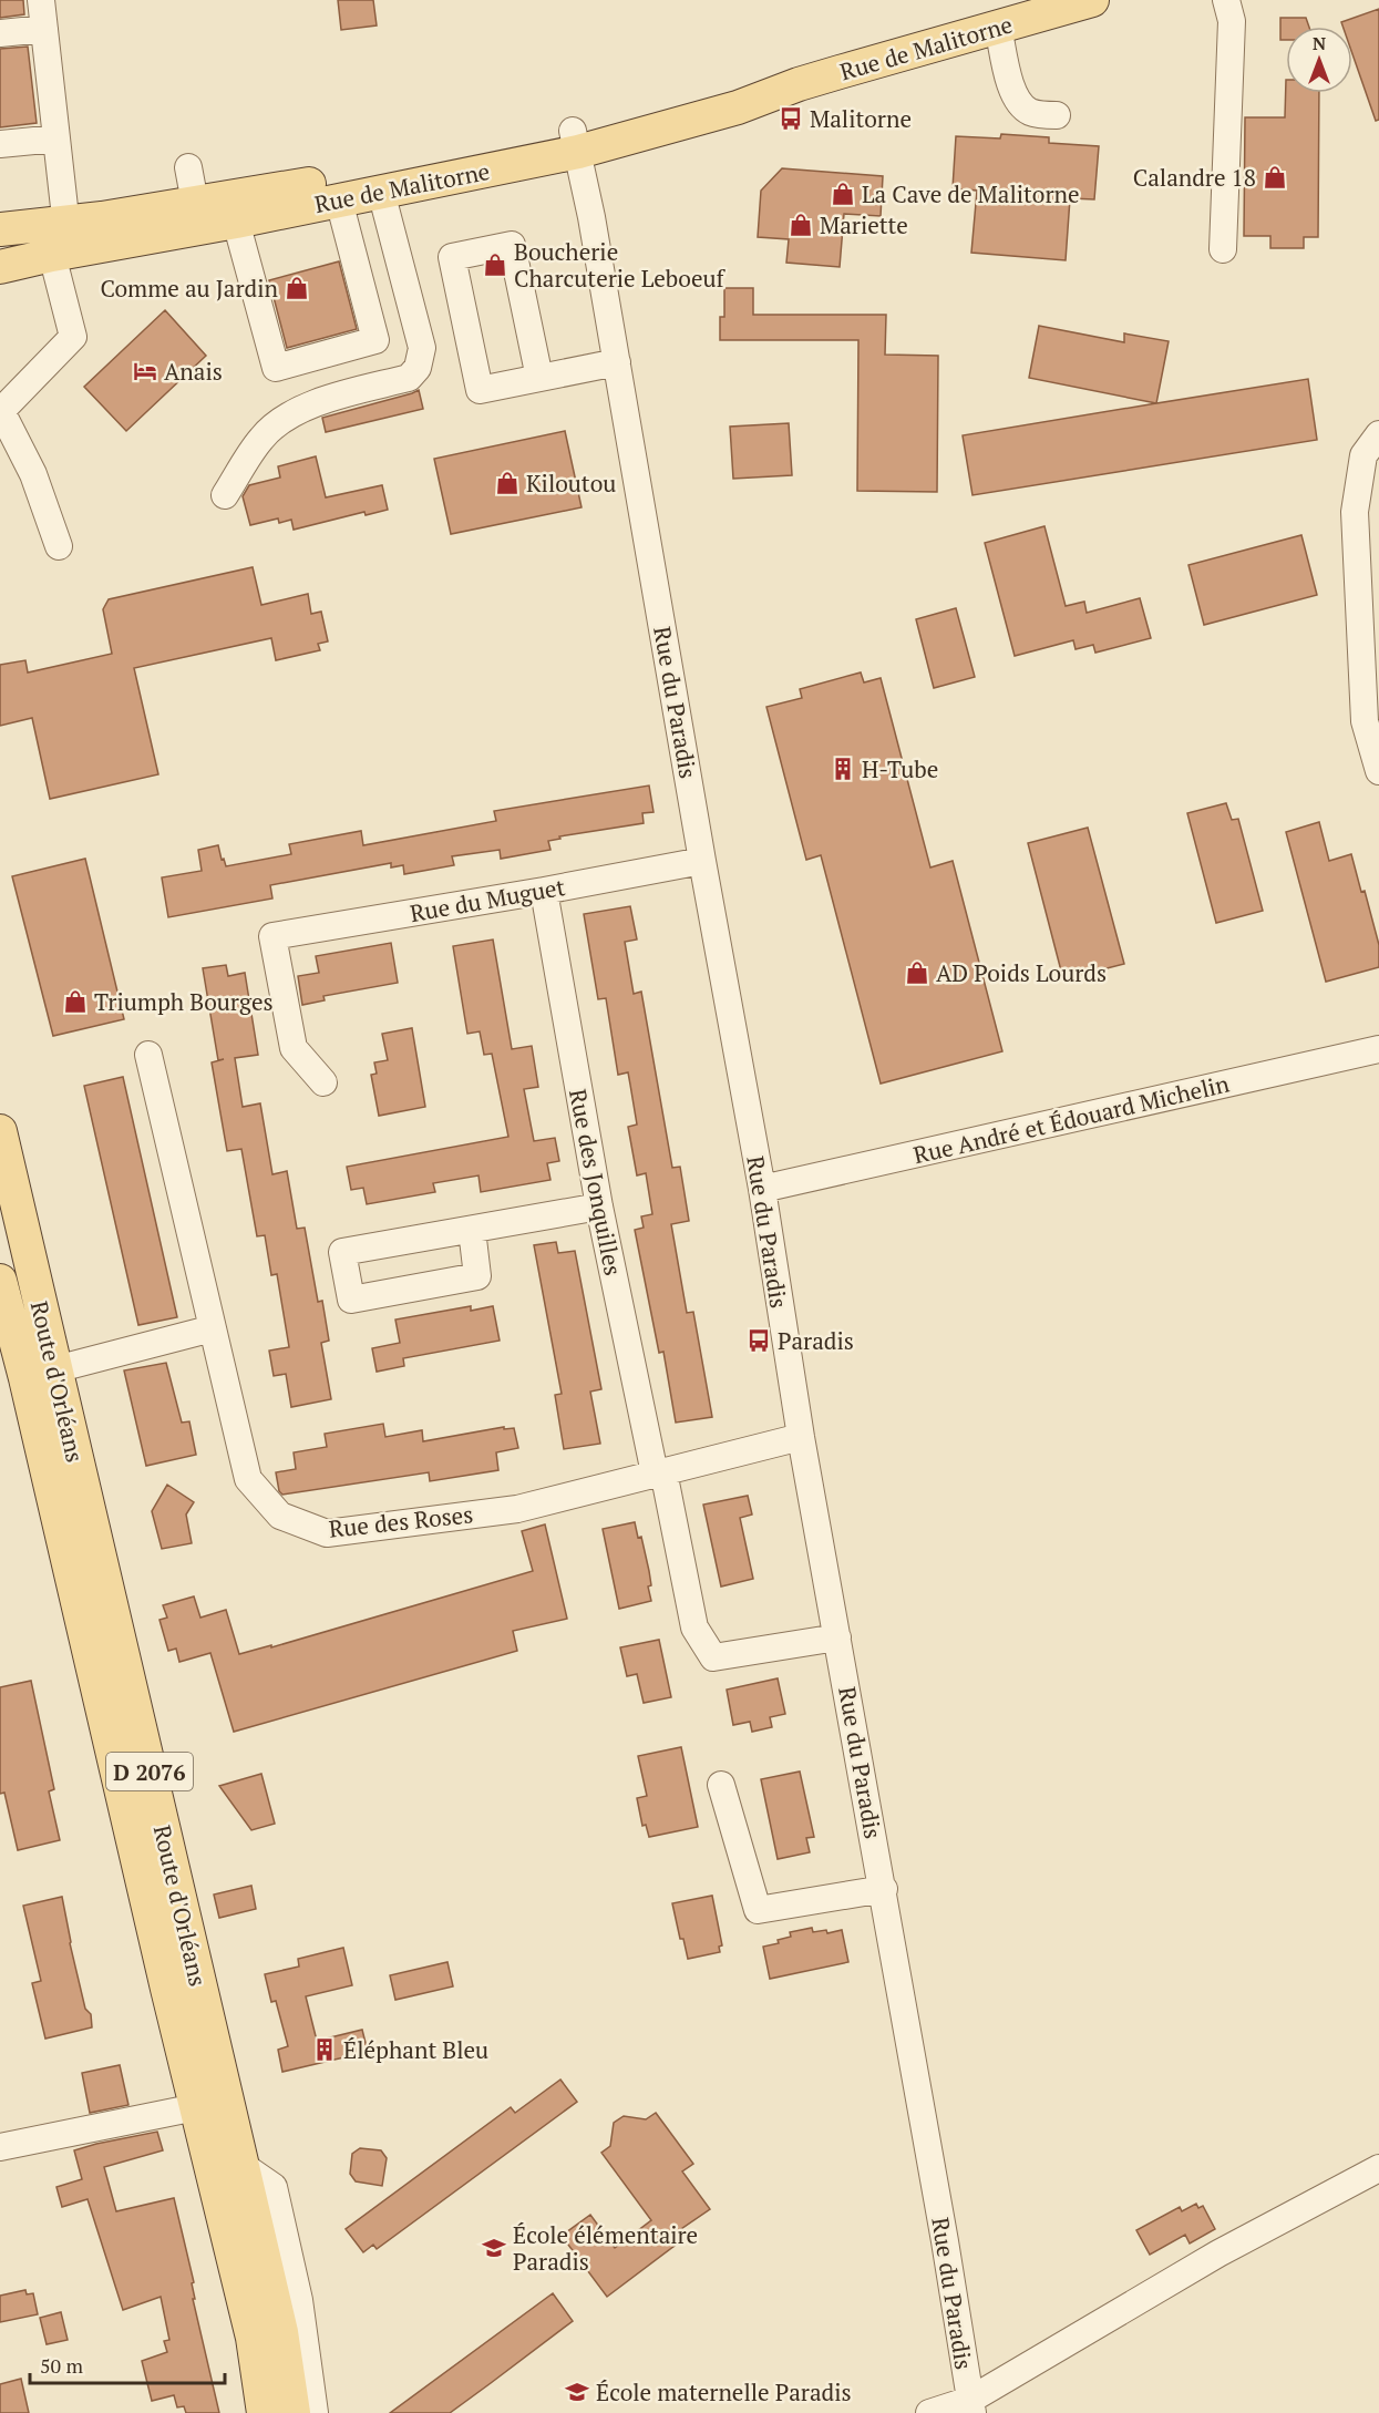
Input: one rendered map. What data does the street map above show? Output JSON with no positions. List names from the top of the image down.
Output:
{
  "streets": {
    "main road": ["Rue de Malitorne", "Route d'Orléans", "D 2076"],
    "street": [
      "Rue du Paradis",
      "Rue du Muguet",
      "Rue André et Édouard Michelin",
      "Rue des Jonquilles",
      "Rue des Roses"
    ]
  },
  "crossings": [
    ["Rue de Malitorne", "Rue du Paradis"],
    ["Rue du Paradis", "Rue du Muguet"],
    ["Rue du Paradis", "Rue André et Édouard Michelin"],
    ["Rue du Paradis", "Rue des Jonquilles"],
    ["Rue du Paradis", "Rue des Roses"],
    ["Rue du Muguet", "Rue des Jonquilles"],
    ["Rue des Jonquilles", "Rue des Roses"]
  ],
  "places": {
    "bus stop": ["Malitorne", "Paradis"],
    "shop": [
      "Calandre 18",
      "La Cave de Malitorne",
      "Mariette",
      "Boucherie Charcuterie Leboeuf",
      "Comme au Jardin",
      "Kiloutou",
      "AD Poids Lourds",
      "Triumph Bourges"
    ],
    "hotel": ["Anais"],
    "building": ["H-Tube", "Éléphant Bleu"],
    "school or university": ["École élémentaire Paradis", "École maternelle Paradis"]
  },
  "scale_bar": "50 m",
  "north": "top"
}
